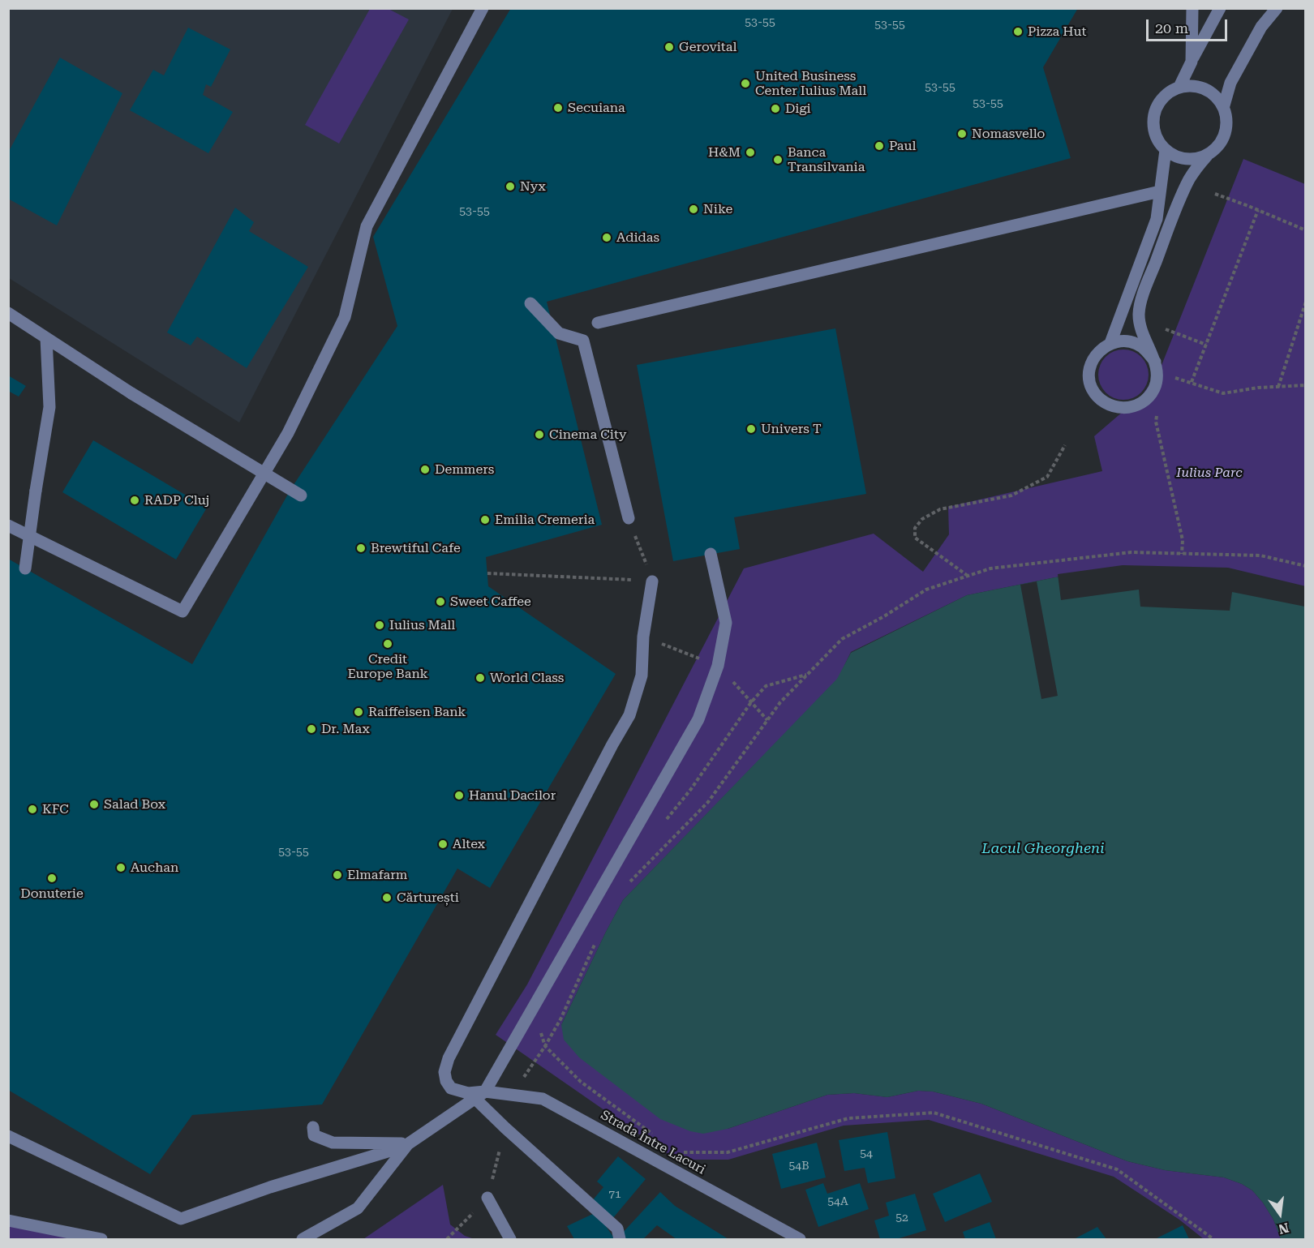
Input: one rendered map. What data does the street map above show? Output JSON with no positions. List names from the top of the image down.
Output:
{
  "streets": {
    "street": ["Strada Între Lacuri"]
  },
  "water": ["Lacul Gheorgheni"],
  "parks": ["Iulius Parc"],
  "places": [
    "Pizza Hut",
    "Gerovital",
    "United Business Center Iulius Mall",
    "Secuiana",
    "Digi",
    "Nomasvello",
    "Paul",
    "H&M",
    "Banca Transilvania",
    "Nyx",
    "Nike",
    "Adidas",
    "Univers T",
    "Cinema City",
    "Demmers",
    "RADP Cluj",
    "Emilia Cremeria",
    "Brewtiful Cafe",
    "Sweet Caffee",
    "Iulius Mall",
    "Credit Europe Bank",
    "World Class",
    "Raiffeisen Bank",
    "Dr. Max",
    "Hanul Dacilor",
    "Salad Box",
    "KFC",
    "Altex",
    "Auchan",
    "Elmafarm",
    "Donuterie",
    "Cărturești"
  ],
  "house_numbers": [
    "53-55",
    "53-55",
    "53-55",
    "53-55",
    "53-55",
    "53-55",
    "54",
    "54B",
    "71",
    "54A",
    "52"
  ],
  "scale_bar": "20 m",
  "north": "bottom"
}
